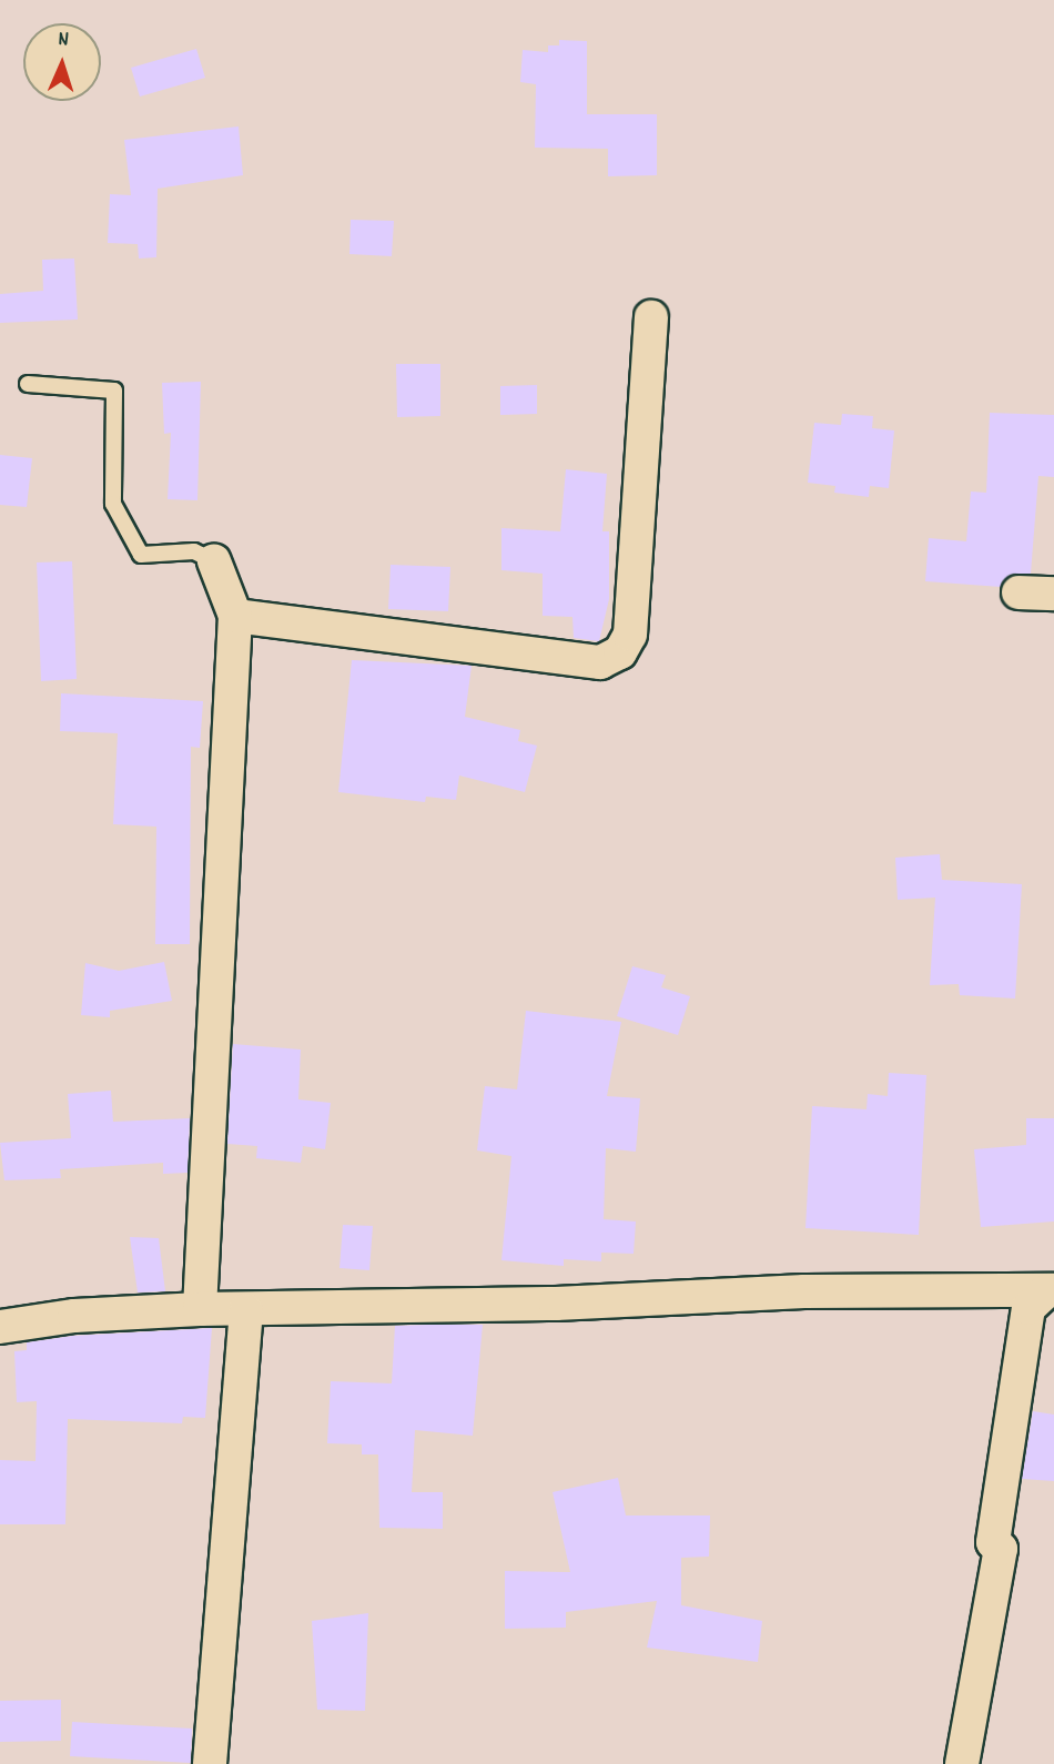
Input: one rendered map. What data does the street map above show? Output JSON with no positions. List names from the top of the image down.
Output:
{
  "north": "top"
}
